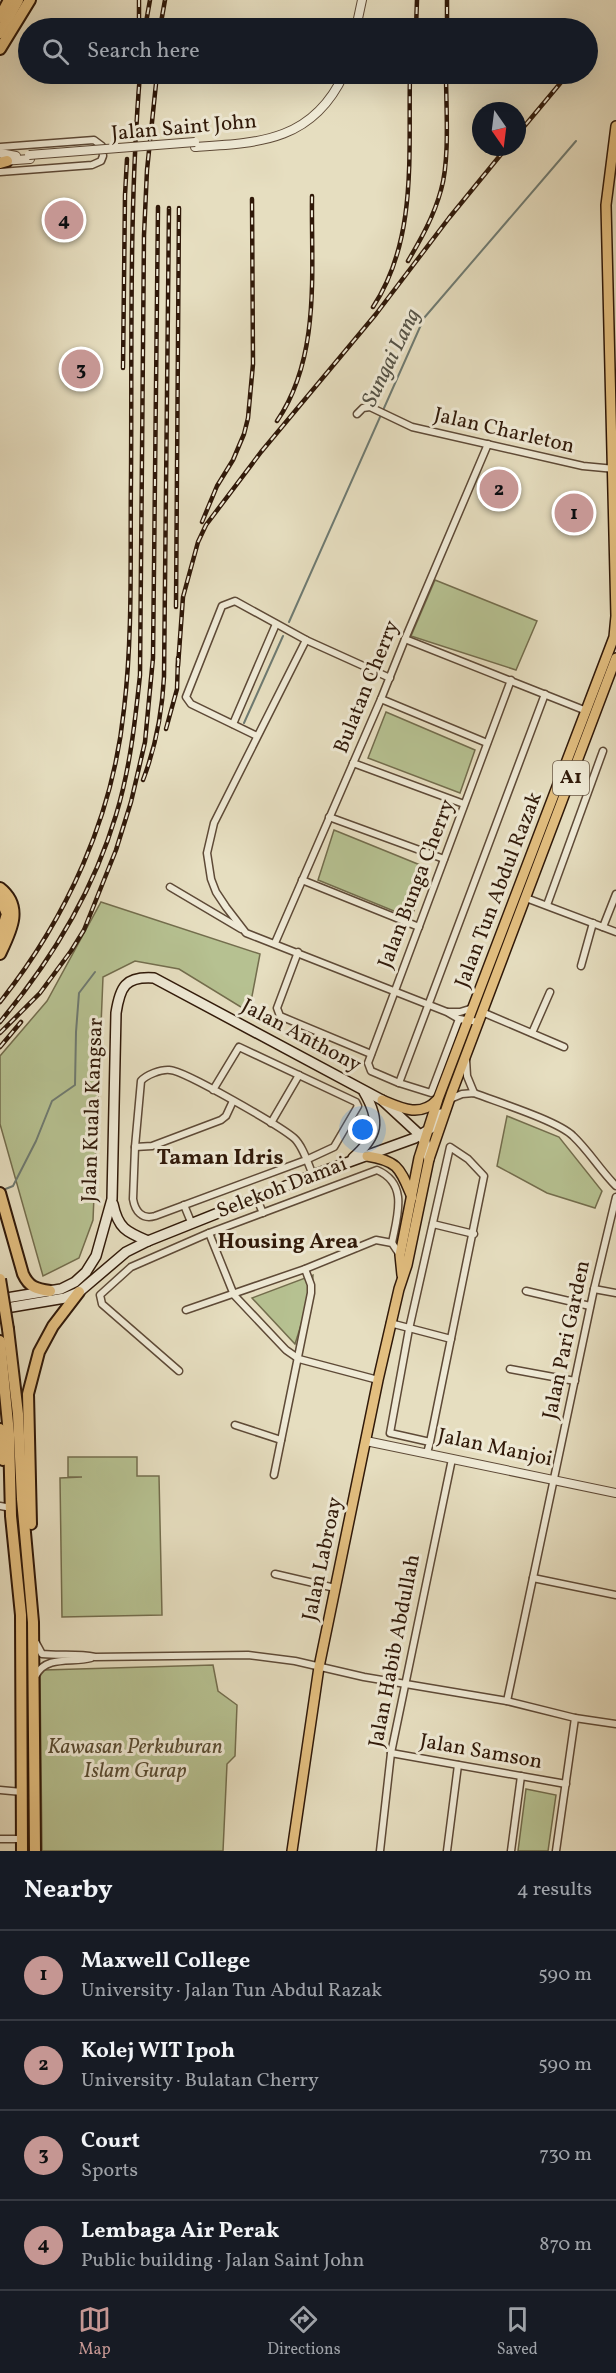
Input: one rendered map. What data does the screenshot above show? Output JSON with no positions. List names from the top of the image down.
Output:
{
  "streets": {
    "main road": [
      "A1",
      "Jalan Tun Abdul Razak",
      "Jalan Anthony",
      "Jalan Kuala Kangsar",
      "Jalan Labroay"
    ],
    "street": [
      "Jalan Saint John",
      "Jalan Charleton",
      "Bulatan Cherry",
      "Jalan Bunga Cherry",
      "Selekoh Damai",
      "Jalan Pari Garden",
      "Jalan Manjoi",
      "Jalan Habib Abdullah",
      "Jalan Samson"
    ]
  },
  "crossings": [
    ["Jalan Charleton", "Bulatan Cherry"],
    ["Jalan Charleton", "Jalan Tun Abdul Razak"],
    ["Jalan Tun Abdul Razak", "Jalan Anthony"],
    ["Jalan Tun Abdul Razak", "Jalan Labroay"],
    ["Jalan Anthony", "Jalan Kuala Kangsar"],
    ["Jalan Pari Garden", "Jalan Manjoi"],
    ["Jalan Manjoi", "Jalan Labroay"],
    ["Jalan Manjoi", "Jalan Habib Abdullah"],
    ["Jalan Habib Abdullah", "Jalan Samson"]
  ],
  "districts": ["Taman Idris", "Housing Area"],
  "water": ["Sungai Lang"],
  "parks": ["Kawasan Perkuburan Islam Gurap"],
  "north": "bottom",
  "page": {
    "search": "Search here",
    "pins": [
      "4",
      "3",
      "2",
      "1"
    ],
    "heading": ["Nearby", "4 results"],
    "list": [
      {
        "mark": "1",
        "name": "Maxwell College",
        "note": "University · Jalan Tun Abdul Razak",
        "value": "590 m"
      },
      {
        "mark": "2",
        "name": "Kolej WIT Ipoh",
        "note": "University · Bulatan Cherry",
        "value": "590 m"
      },
      {
        "mark": "3",
        "name": "Court",
        "note": "Sports",
        "value": "730 m"
      },
      {
        "mark": "4",
        "name": "Lembaga Air Perak",
        "note": "Public building · Jalan Saint John",
        "value": "870 m"
      }
    ],
    "nav": ["Map", "Directions", "Saved"]
  }
}
